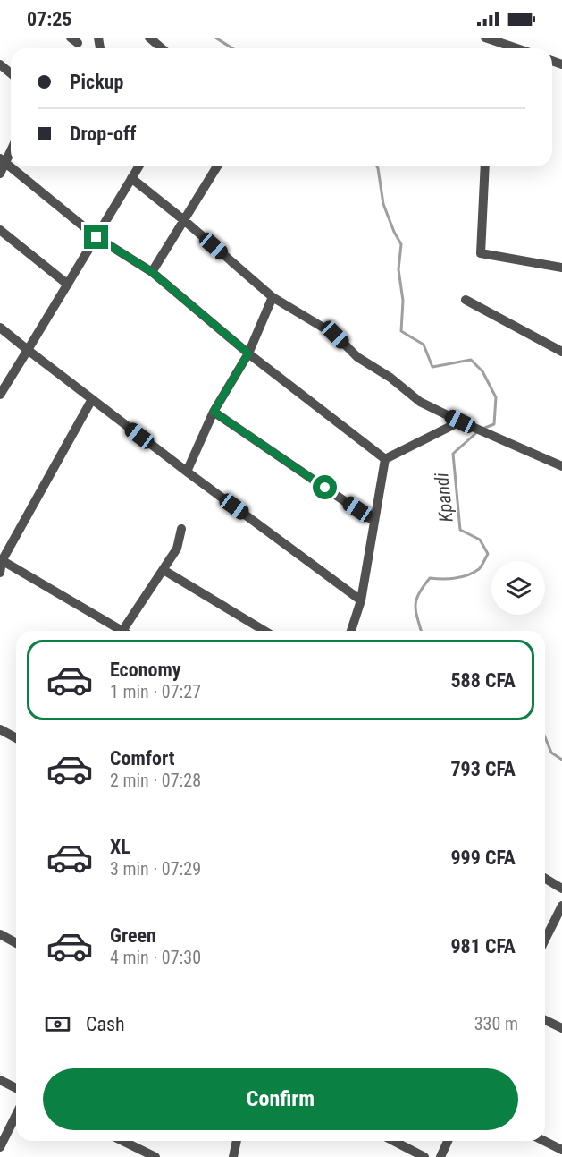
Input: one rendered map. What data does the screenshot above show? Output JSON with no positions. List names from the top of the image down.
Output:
{
  "water": ["Kpandi"],
  "page": {
    "status": "07:25",
    "banner": ["Pickup", "Drop-off"],
    "list": [
      {
        "name": "Economy",
        "note": "1 min · 07:27",
        "value": "588 CFA"
      },
      {
        "name": "Comfort",
        "note": "2 min · 07:28",
        "value": "793 CFA"
      },
      {
        "name": "XL",
        "note": "3 min · 07:29",
        "value": "999 CFA"
      },
      {
        "name": "Green",
        "note": "4 min · 07:30",
        "value": "981 CFA"
      }
    ],
    "pay": ["Cash", "330 m"],
    "buttons": "Confirm"
  }
}
